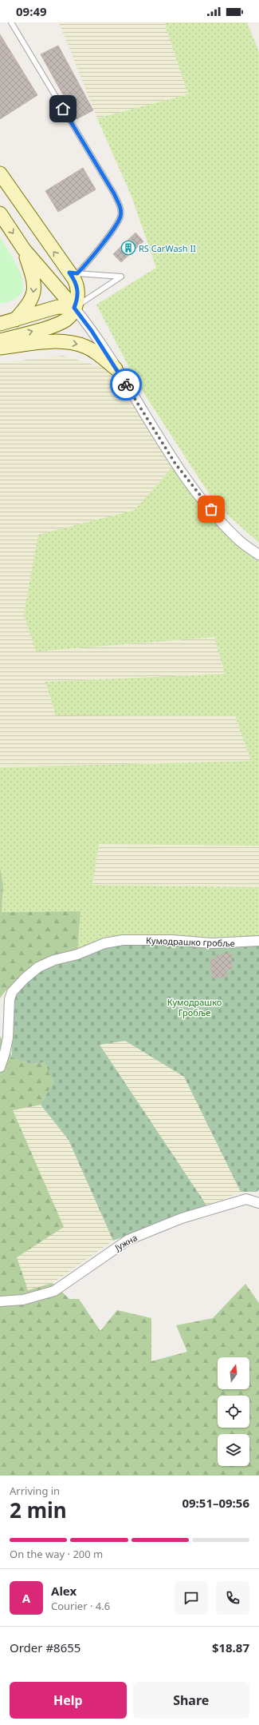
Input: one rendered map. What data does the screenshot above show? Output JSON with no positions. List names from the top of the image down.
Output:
{
  "streets": {
    "street": ["Кумодрашко гробље", "Јужна"]
  },
  "parks": ["Кумодрашко Гробље"],
  "places": {
    "building": ["RS CarWash II"]
  },
  "north": "top",
  "page": {
    "status": "09:49",
    "heading": ["2 min", "Arriving in", "09:51–09:56"],
    "panel": [
      "Alex",
      "Courier · 4.6",
      "Order #8655",
      "$18.87"
    ],
    "bar": "On the way · 200 m",
    "round": "A",
    "buttons": ["Help", "Share"]
  }
}
